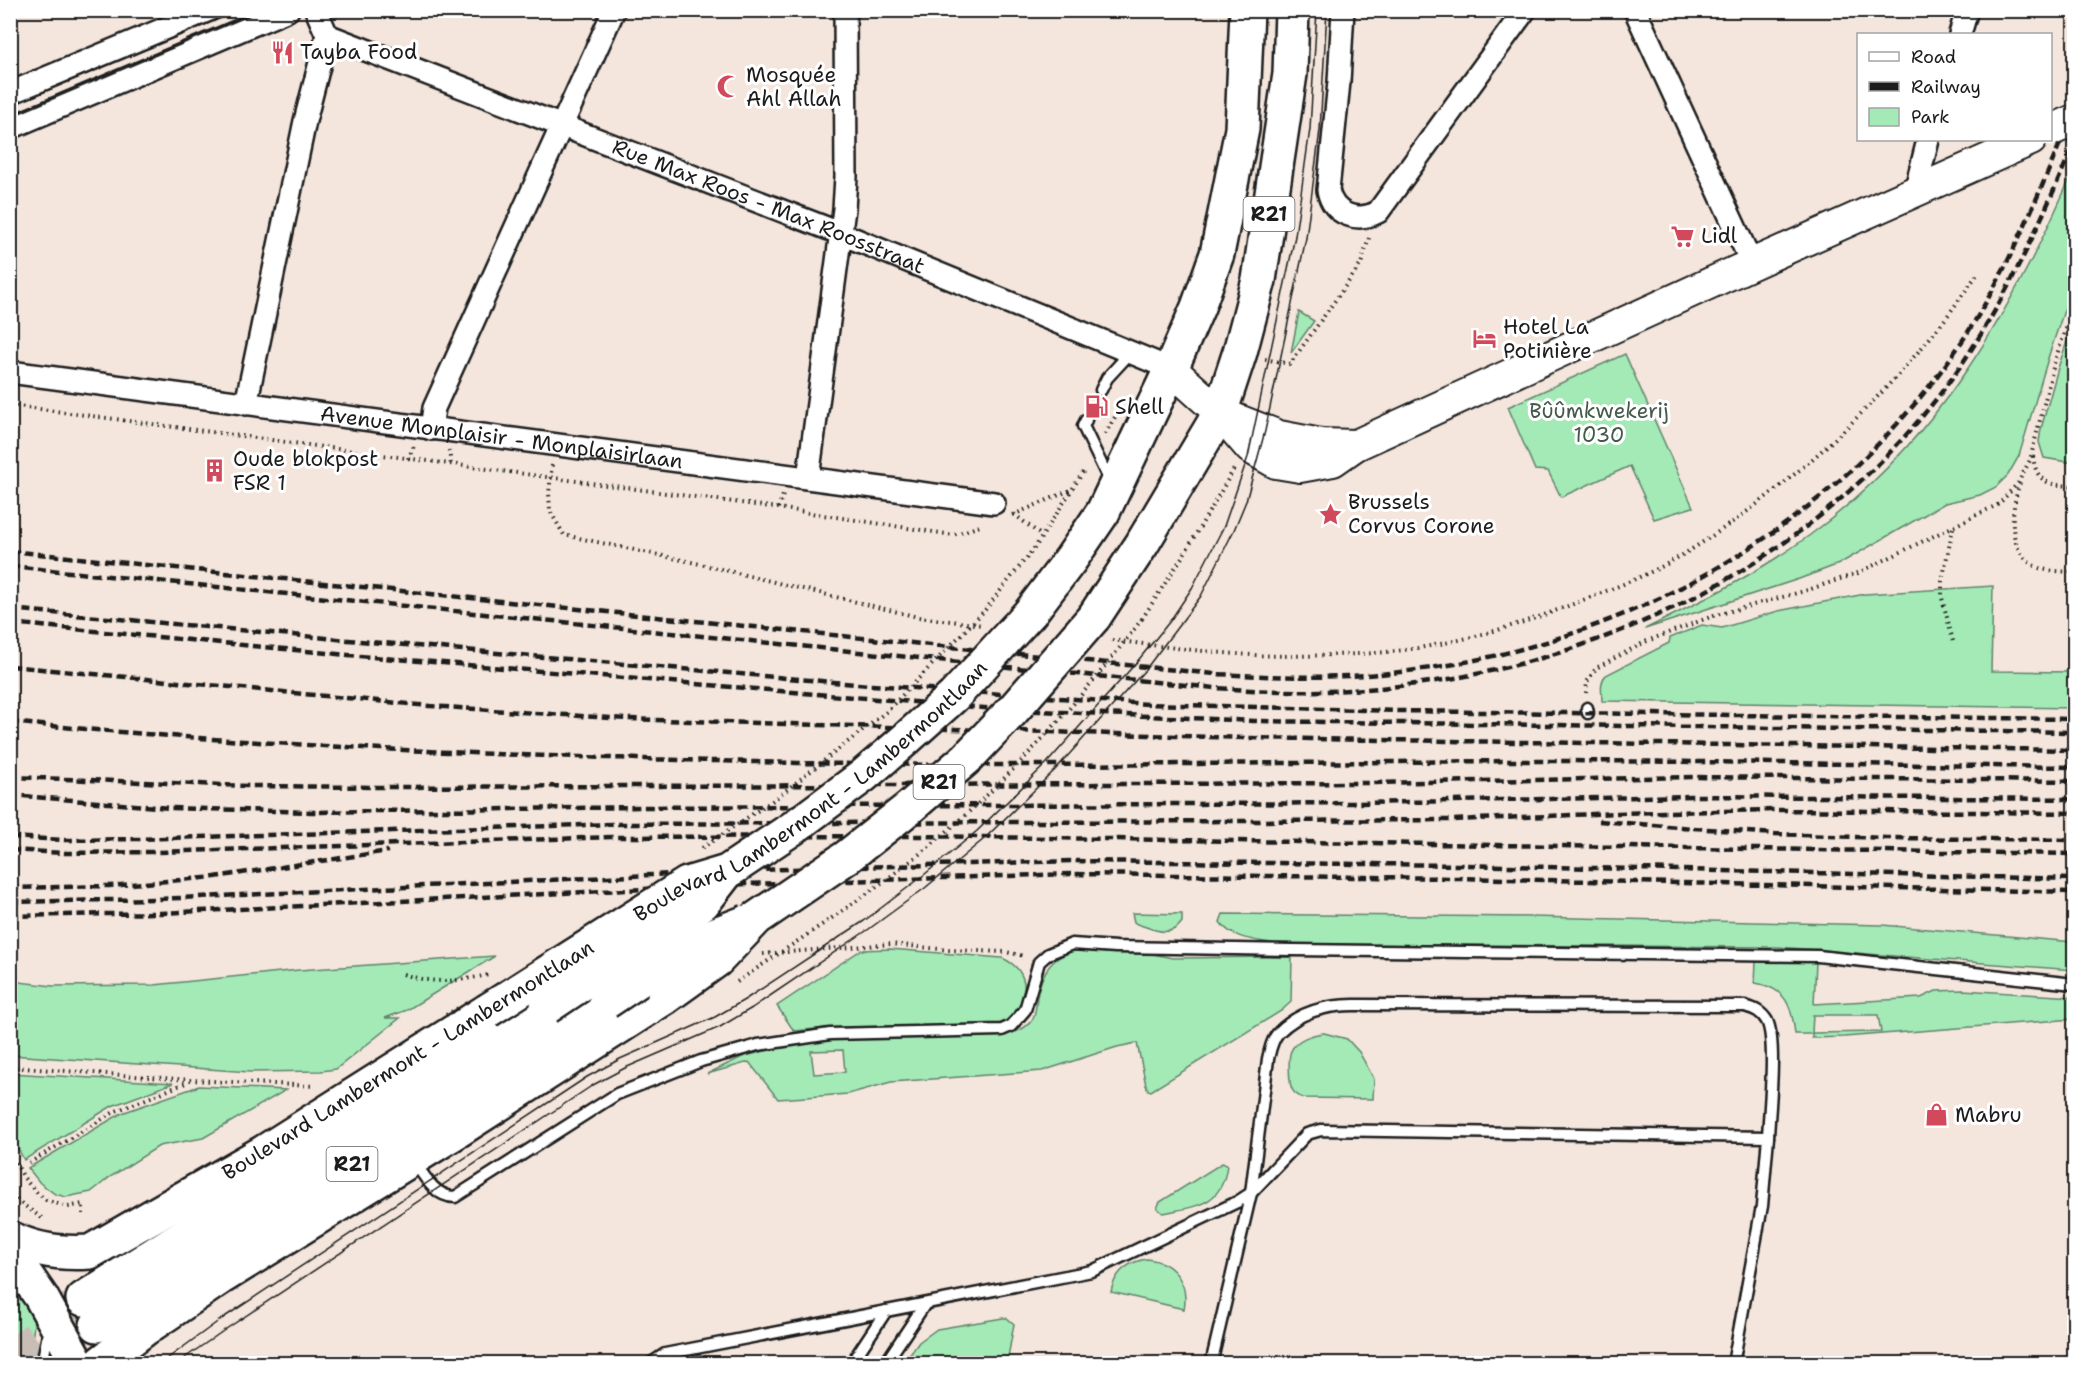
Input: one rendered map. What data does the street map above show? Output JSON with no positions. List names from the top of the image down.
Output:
{
  "streets": {
    "main road": ["R21", "Boulevard Lambermont - Lambermontlaan"],
    "street": ["Rue Max Roos - Max Roosstraat", "Avenue Monplaisir - Monplaisirlaan"]
  },
  "crossings": [
    ["Rue Max Roos - Max Roosstraat", "R21"],
    ["Rue Max Roos - Max Roosstraat", "Boulevard Lambermont - Lambermontlaan"],
    ["R21", "Boulevard Lambermont - Lambermontlaan"]
  ],
  "parks": ["Bûûmkwekerij 1030"],
  "places": {
    "restaurant": ["Tayba Food"],
    "mosque": ["Mosquée Ahl Allah"],
    "supermarket": ["Lidl"],
    "hotel": ["Hotel La Potinière"],
    "fuel station": ["Shell"],
    "building": ["Oude blokpost FSR 1"],
    "place": ["Brussels Corvus Corone"],
    "shop": ["Mabru"]
  },
  "legend": ["Road", "Railway", "Park"]
}
